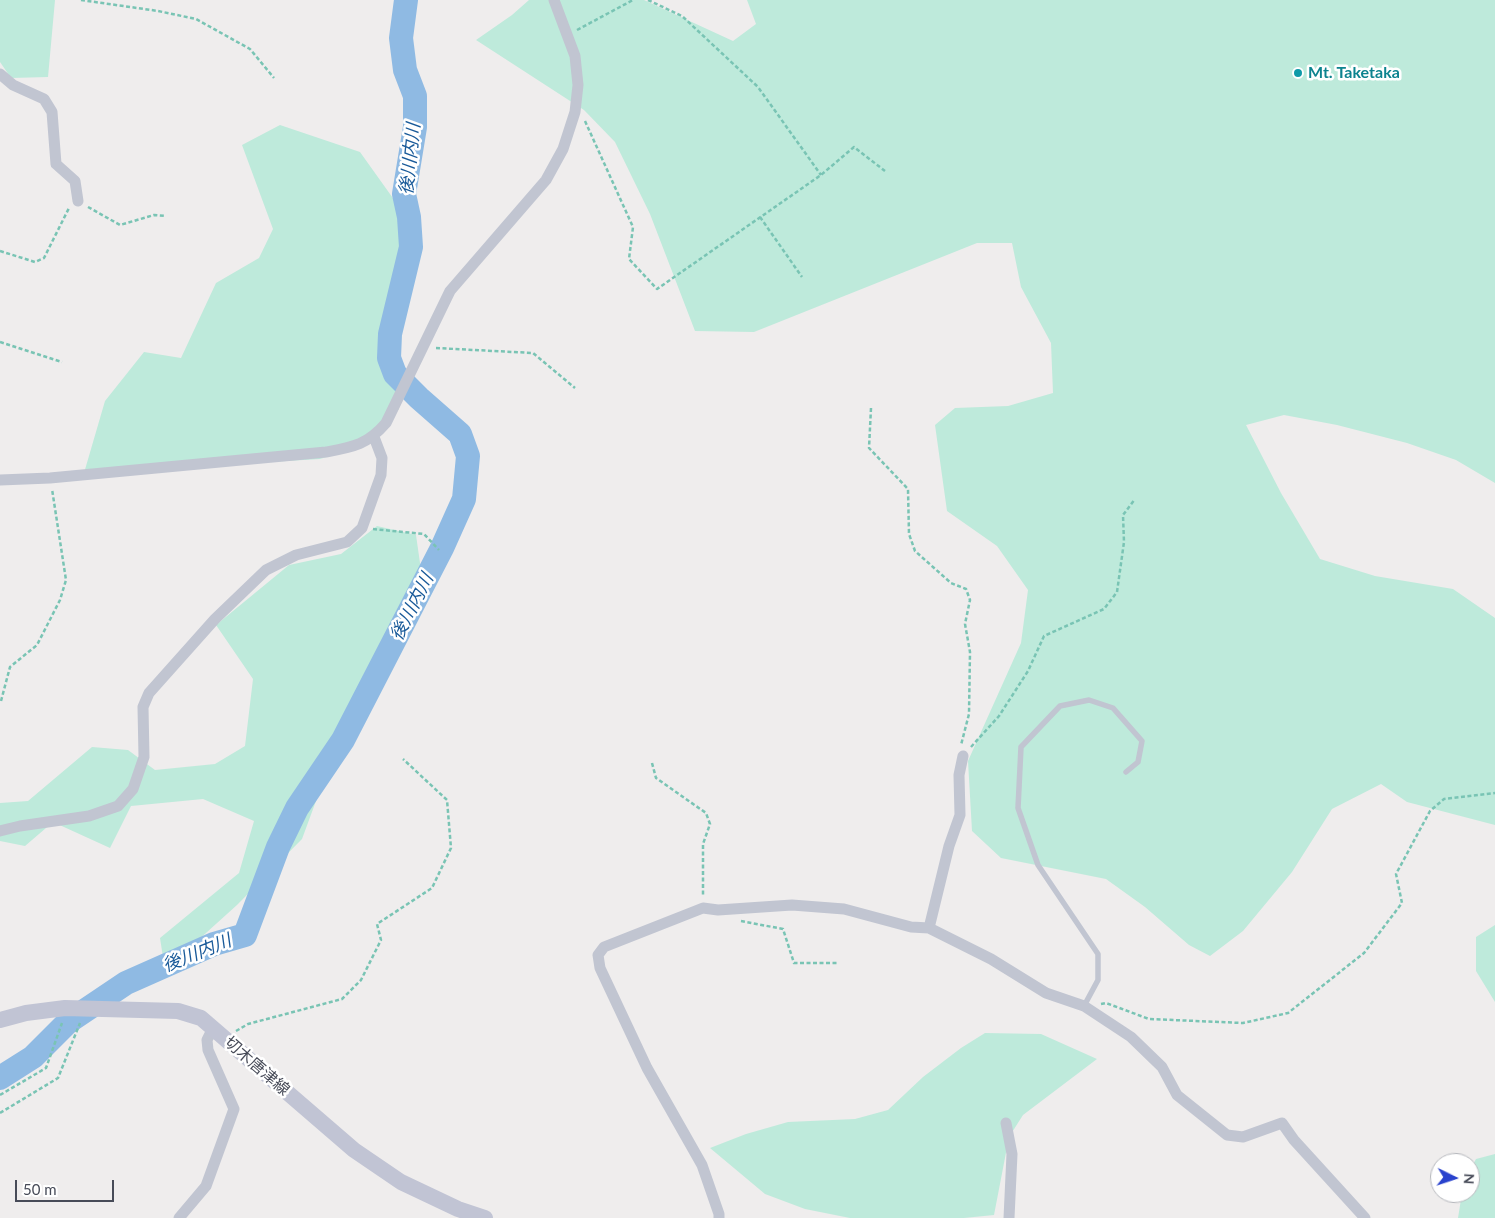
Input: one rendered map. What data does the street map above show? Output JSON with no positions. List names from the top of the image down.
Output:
{
  "streets": {
    "main road": ["切木唐津線"]
  },
  "water": ["後川内川"],
  "places": ["Mt. Taketaka"],
  "scale_bar": "50 m",
  "north": "right"
}
